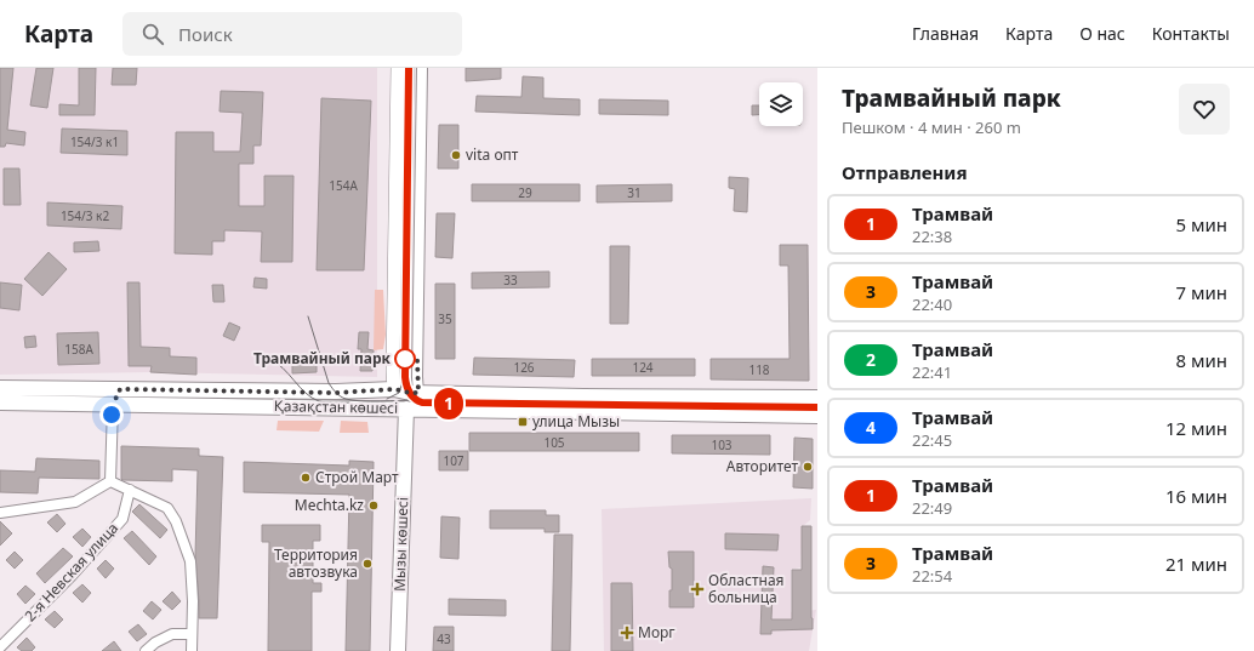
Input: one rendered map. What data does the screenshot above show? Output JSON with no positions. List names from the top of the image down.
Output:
{
  "streets": {
    "main road": ["Қазақстан көшесі", "Мызы көшесі"],
    "street": ["2-я Невская улица"]
  },
  "crossings": [
    ["Қазақстан көшесі", "Мызы көшесі"]
  ],
  "places": {
    "other": [
      "vita опт",
      "Трамвайный парк",
      "Авторитет",
      "Строй Март",
      "Mechta.kz",
      "Территория автозвука"
    ],
    "transit": ["улица Мызы"],
    "health": ["Областная больница", "Морг"]
  },
  "lines": ["tram line 1"],
  "house_numbers": [
    "154/3 к1",
    "154А",
    "29",
    "31",
    "154/3 к2",
    "33",
    "35",
    "158А",
    "126",
    "124",
    "118",
    "105",
    "103",
    "107",
    "43"
  ],
  "page": {
    "header": "Карта",
    "search": "Поиск",
    "nav": [
      "Главная",
      "Карта",
      "О нас",
      "Контакты"
    ],
    "on_map": "1",
    "heading": [
      ["Трамвайный парк", "Пешком · 4 мин · 260 m"],
      "Отправления"
    ],
    "list": [
      {
        "mark": "1",
        "name": "Трамвай",
        "note": "22:38",
        "value": "5 мин"
      },
      {
        "mark": "3",
        "name": "Трамвай",
        "note": "22:40",
        "value": "7 мин"
      },
      {
        "mark": "2",
        "name": "Трамвай",
        "note": "22:41",
        "value": "8 мин"
      },
      {
        "mark": "4",
        "name": "Трамвай",
        "note": "22:45",
        "value": "12 мин"
      },
      {
        "mark": "1",
        "name": "Трамвай",
        "note": "22:49",
        "value": "16 мин"
      },
      {
        "mark": "3",
        "name": "Трамвай",
        "note": "22:54",
        "value": "21 мин"
      }
    ]
  }
}
